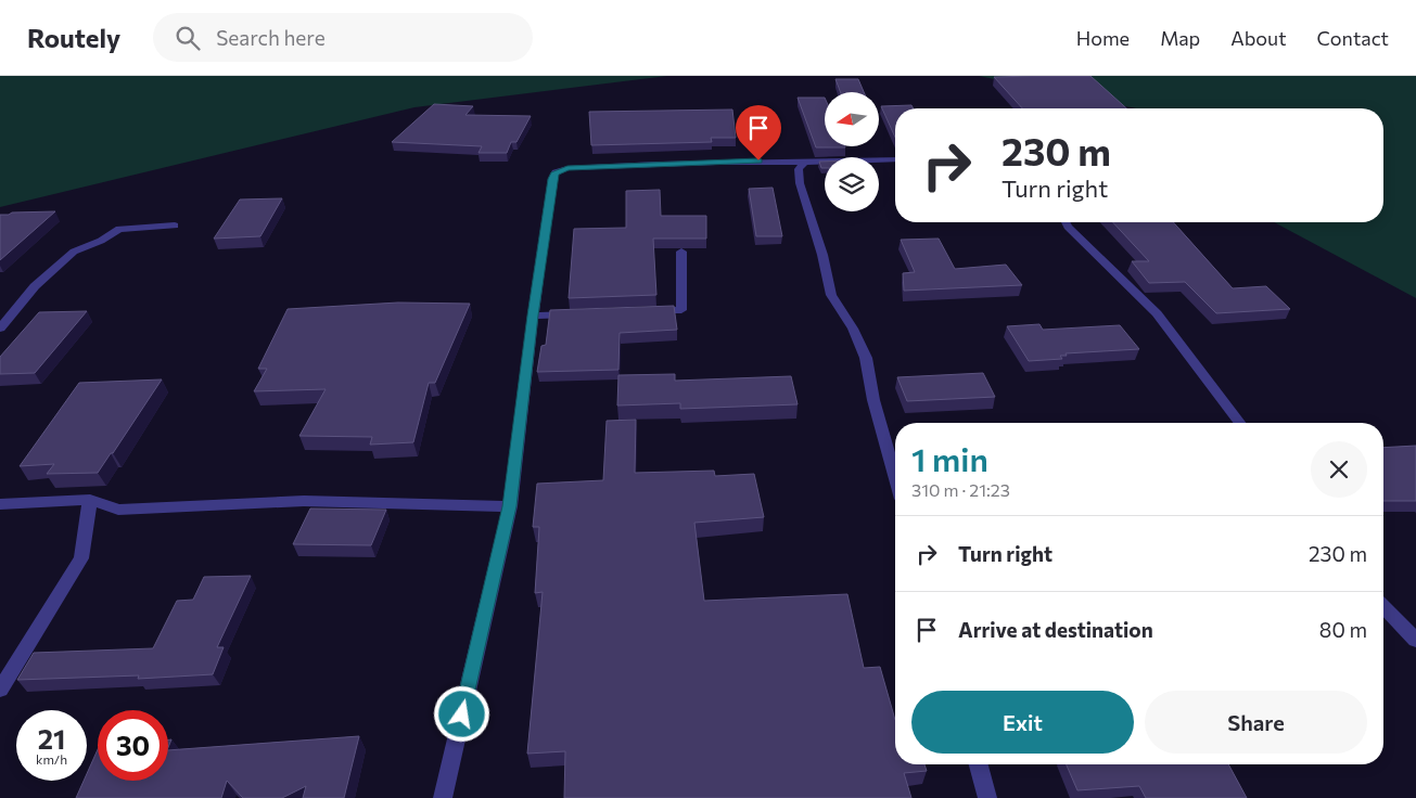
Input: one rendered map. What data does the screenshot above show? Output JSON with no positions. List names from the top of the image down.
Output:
{
  "north": "left",
  "page": {
    "header": "Routely",
    "search": "Search here",
    "nav": [
      "Home",
      "Map",
      "About",
      "Contact"
    ],
    "turn": ["230 m", "Turn right"],
    "heading": ["1 min", "310 m · 21:23"],
    "list": [
      {
        "name": "Turn right",
        "value": "230 m"
      },
      {
        "name": "Arrive at destination",
        "value": "80 m"
      }
    ],
    "buttons": ["Exit", "Share"],
    "speed": "21 km/h",
    "limit": "30"
  }
}
